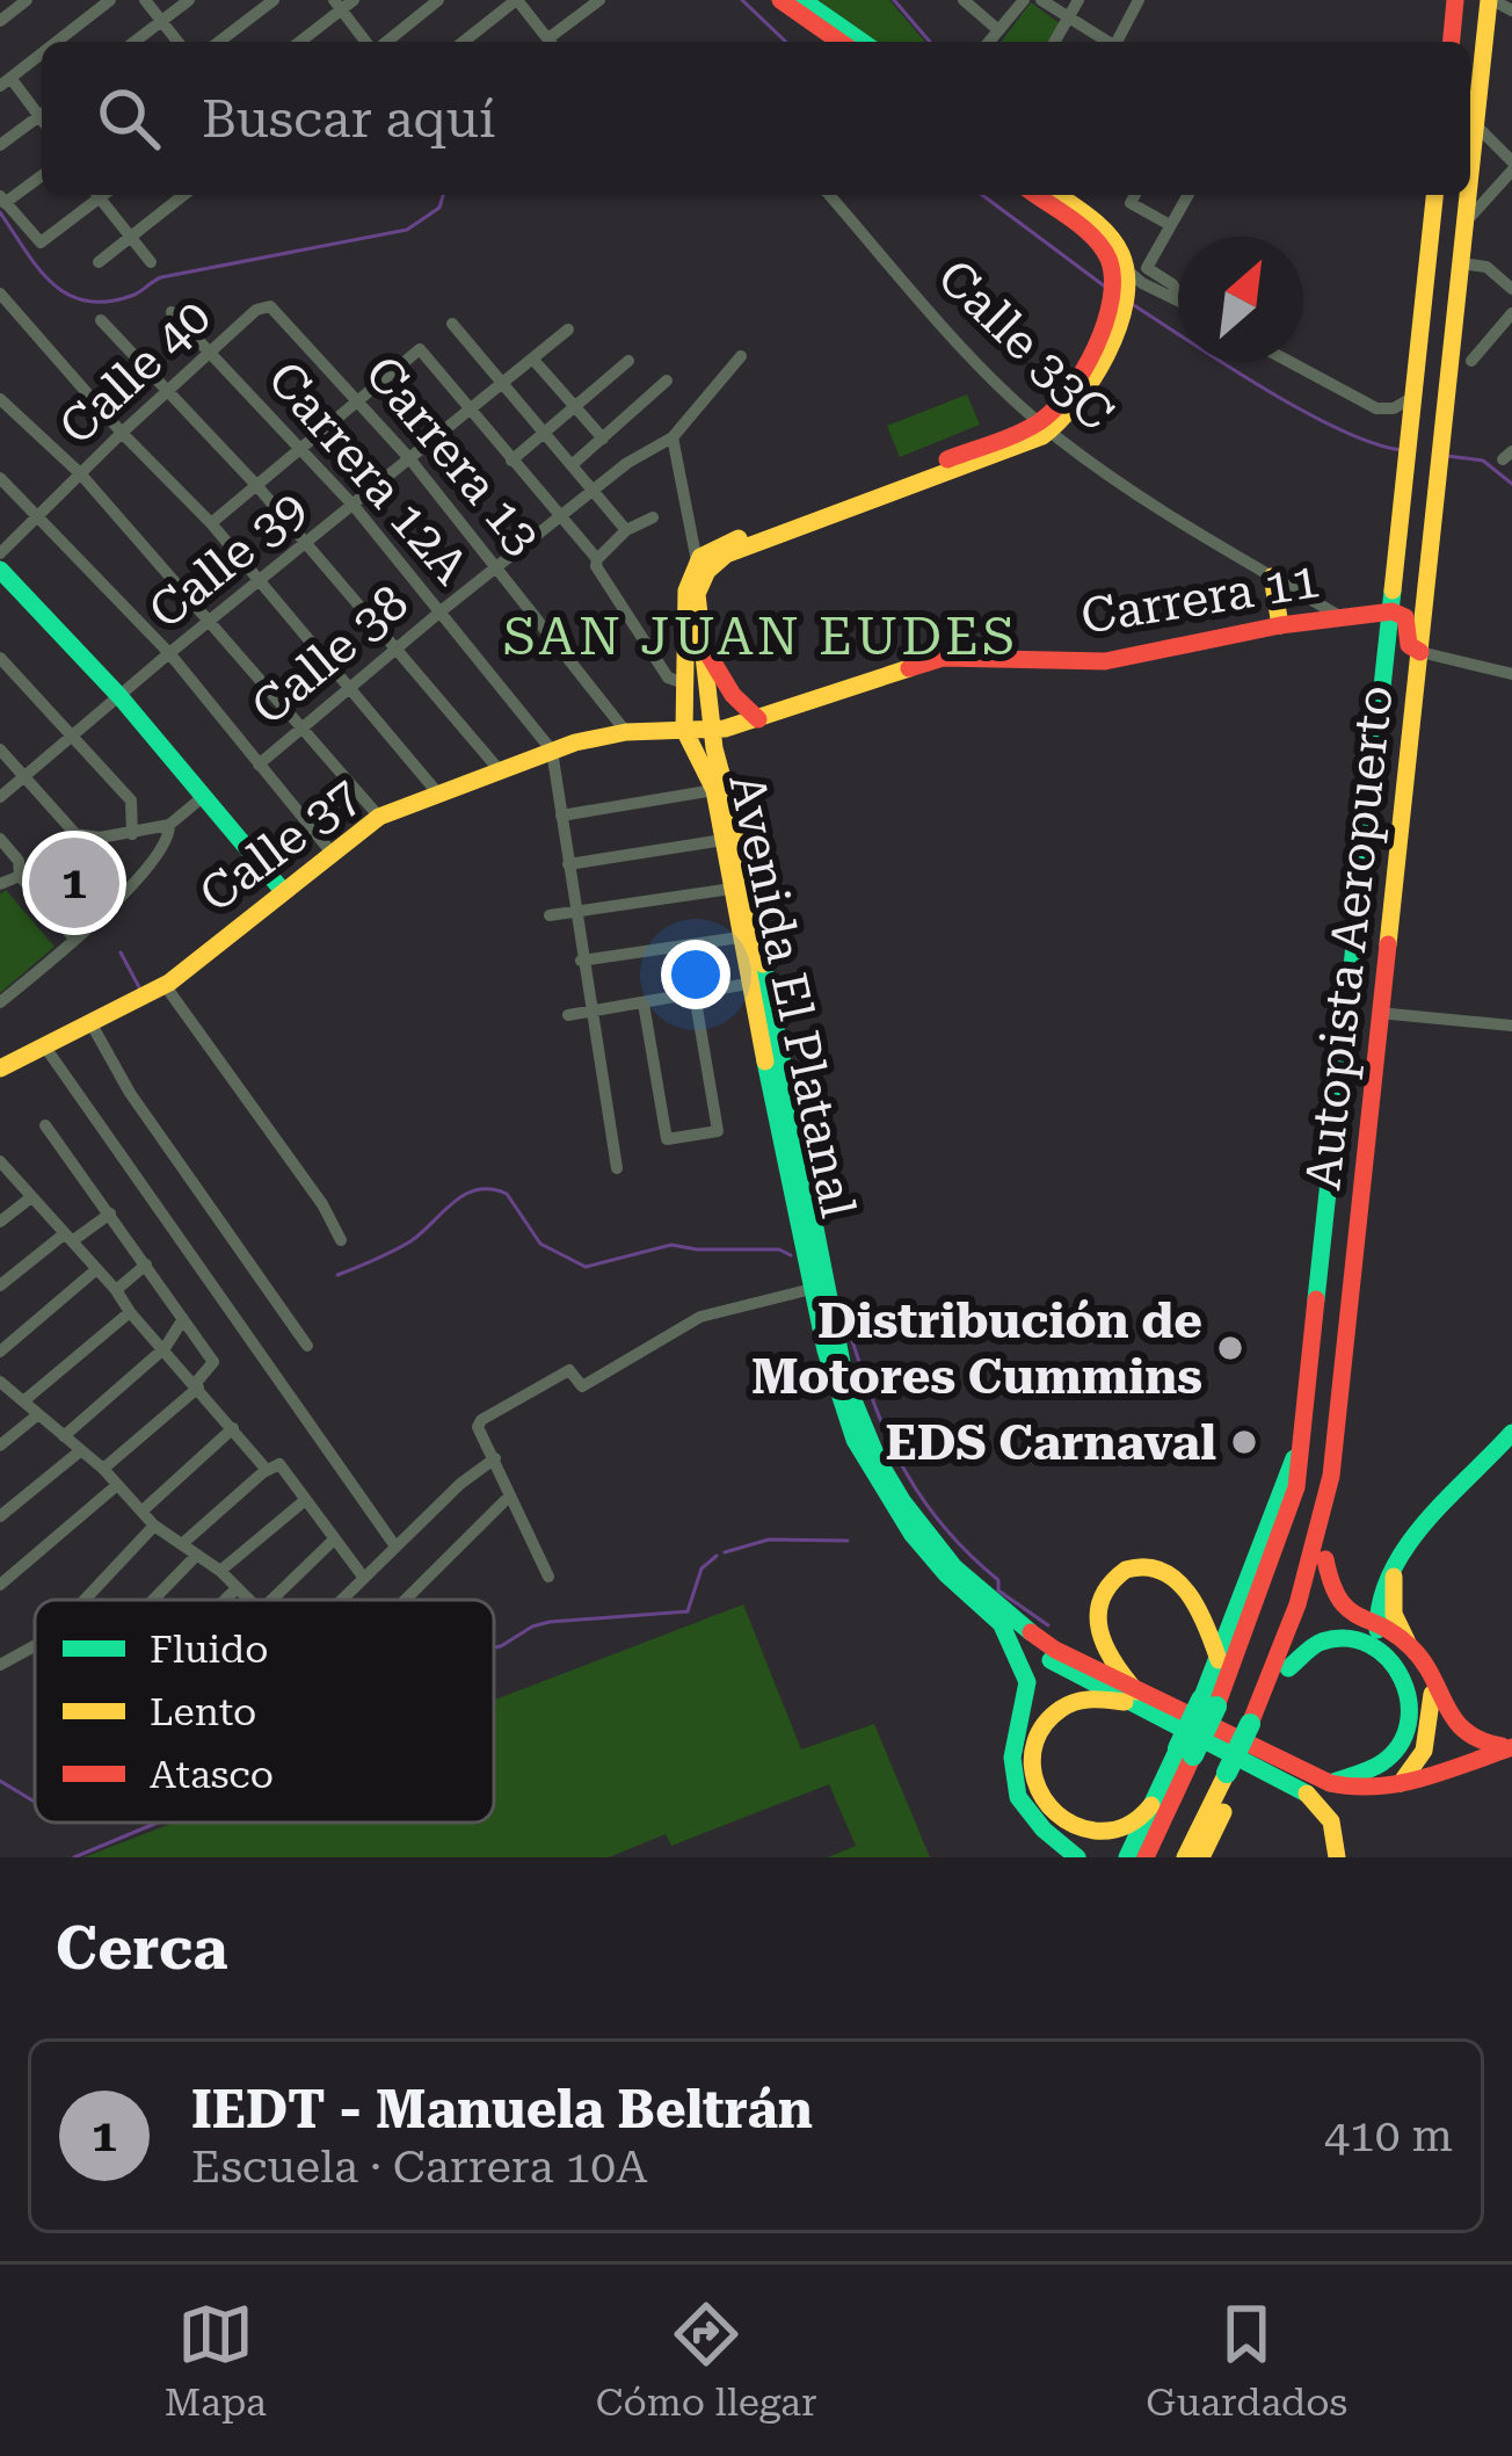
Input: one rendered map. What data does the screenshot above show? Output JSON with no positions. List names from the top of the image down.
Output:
{
  "streets": {
    "main road": [
      "Carrera 11",
      "Calle 37",
      "Autopista Aeropuerto",
      "Avenida El Platanal"
    ],
    "street": [
      "Calle 33C",
      "Calle 40",
      "Carrera 13",
      "Carrera 12A",
      "Calle 39",
      "Calle 38"
    ]
  },
  "crossings": [
    ["Calle 33C", "Carrera 11"],
    ["Calle 33C", "Avenida El Platanal"],
    ["Calle 40", "Carrera 13"],
    ["Calle 40", "Carrera 12A"],
    ["Carrera 13", "Calle 39"],
    ["Carrera 13", "Calle 38"],
    ["Carrera 13", "Calle 37"],
    ["Carrera 12A", "Calle 39"],
    ["Carrera 12A", "Calle 38"],
    ["Carrera 12A", "Calle 37"],
    ["Carrera 11", "Calle 37"],
    ["Carrera 11", "Autopista Aeropuerto"],
    ["Carrera 11", "Avenida El Platanal"],
    ["Calle 37", "Avenida El Platanal"]
  ],
  "districts": ["SAN JUAN EUDES"],
  "places": ["Distribución de Motores Cummins", "EDS Carnaval"],
  "legend": ["Fluido", "Lento", "Atasco"],
  "north": "top right",
  "page": {
    "search": "Buscar aquí",
    "pins": "1",
    "heading": "Cerca",
    "list": [
      {
        "mark": "1",
        "name": "IEDT - Manuela Beltrán",
        "note": "Escuela · Carrera 10A",
        "value": "410 m"
      }
    ],
    "nav": ["Mapa", "Cómo llegar", "Guardados"]
  }
}
